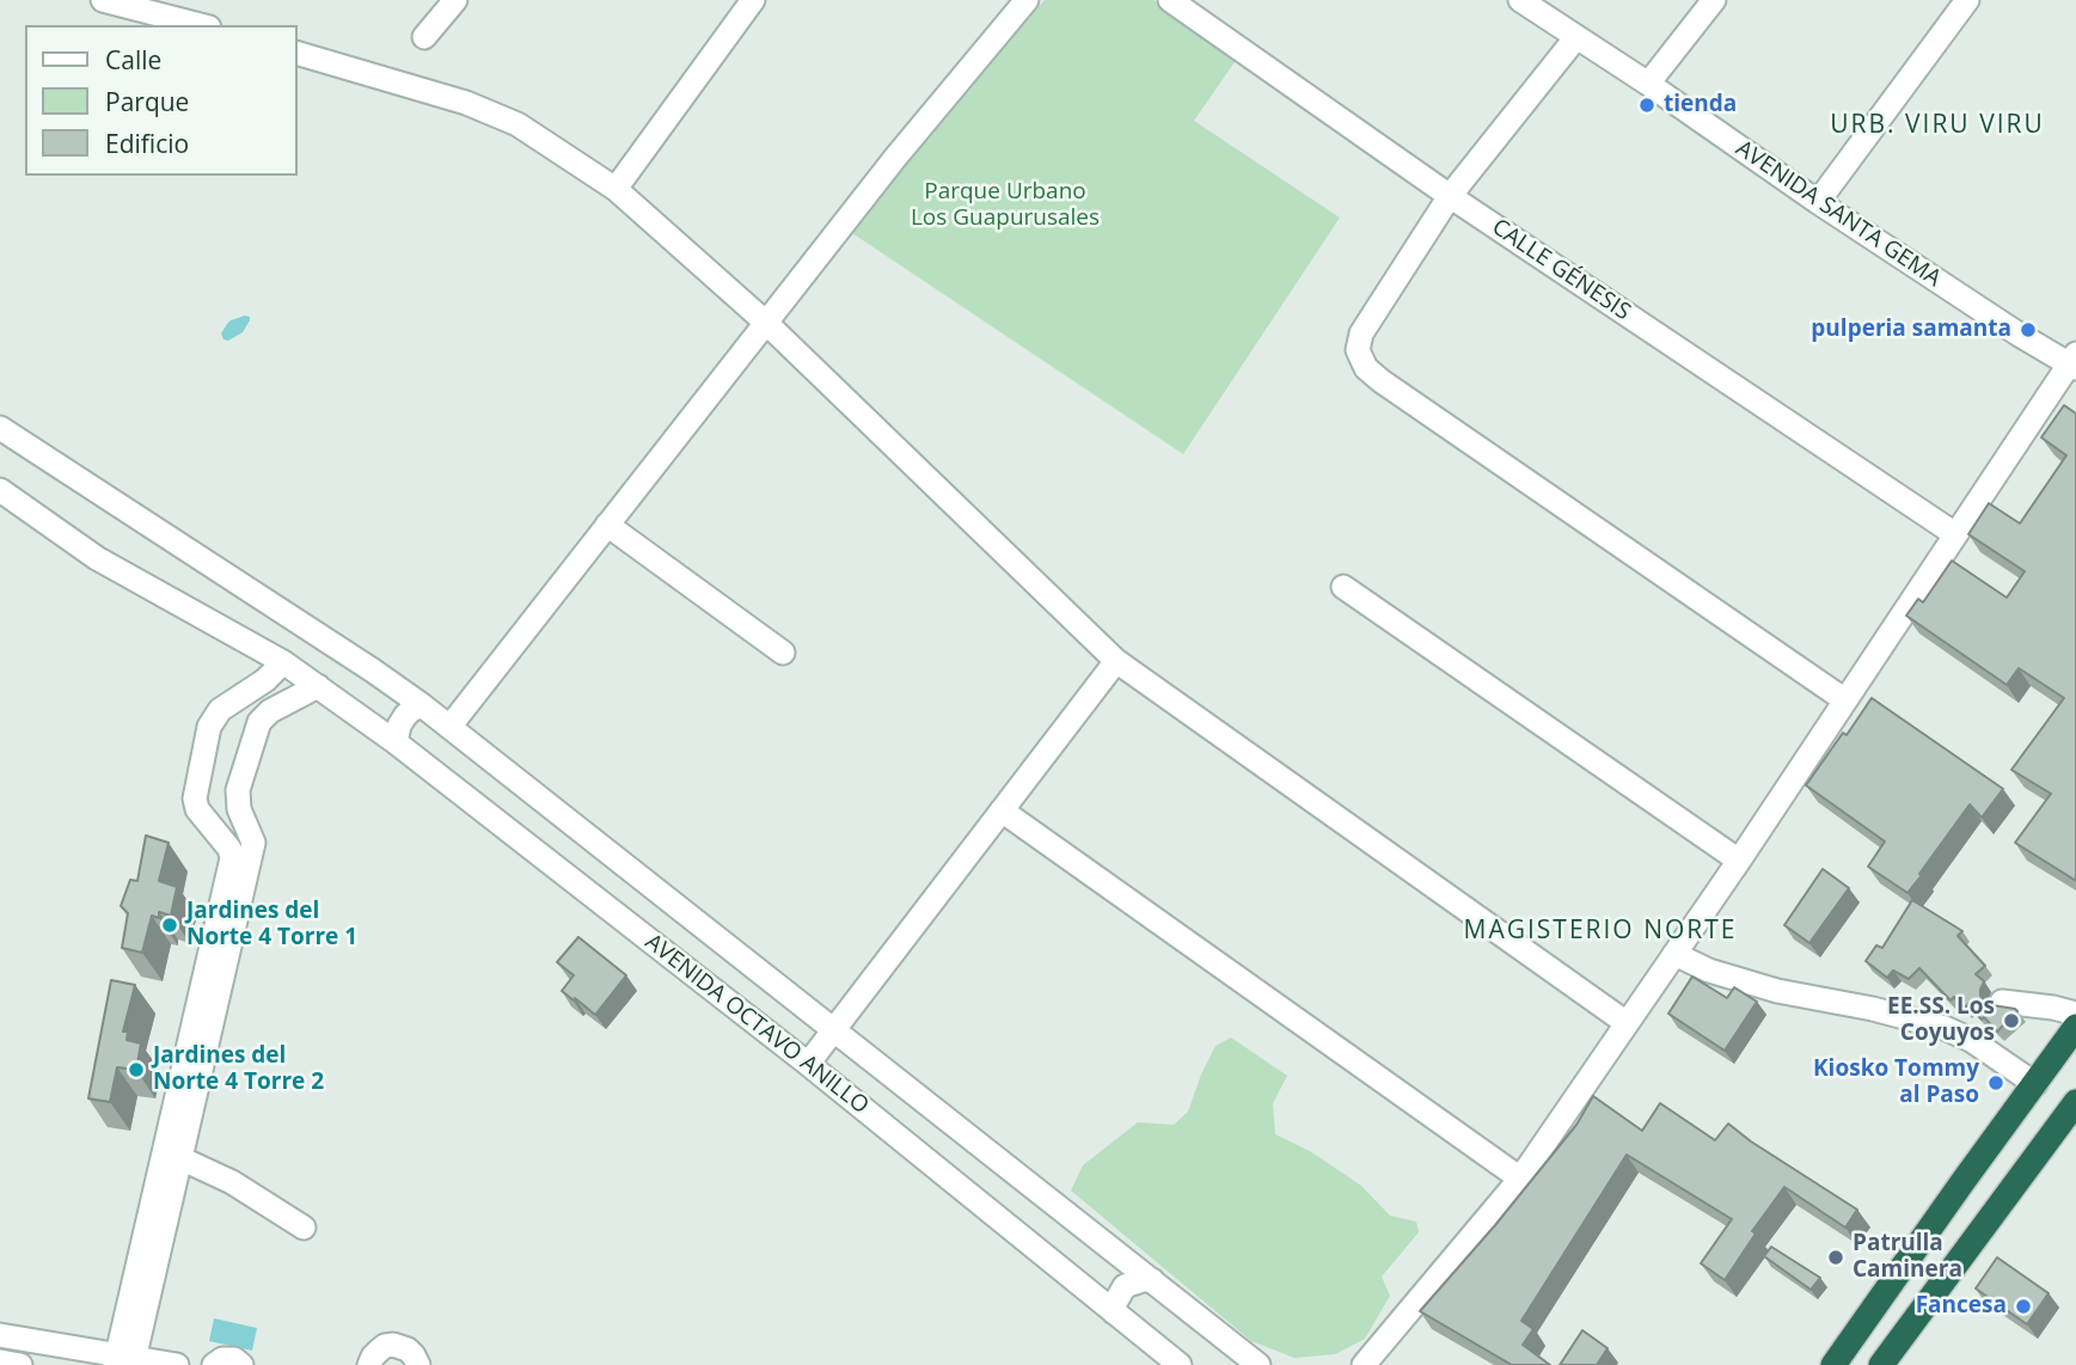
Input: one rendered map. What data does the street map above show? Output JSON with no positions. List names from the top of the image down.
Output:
{
  "streets": {
    "street": ["AVENIDA SANTA GEMA", "CALLE GÉNESIS", "AVENIDA OCTAVO ANILLO"]
  },
  "districts": ["URB. VIRU VIRU", "MAGISTERIO NORTE"],
  "parks": ["Parque Urbano Los Guapurusales"],
  "places": [
    "tienda",
    "pulperia samanta",
    "Jardines del Norte 4 Torre 1",
    "EE.SS. Los Coyuyos",
    "Jardines del Norte 4 Torre 2",
    "Kiosko Tommy al Paso",
    "Patrulla Caminera",
    "Fancesa"
  ],
  "legend": ["Calle", "Parque", "Edificio"]
}
